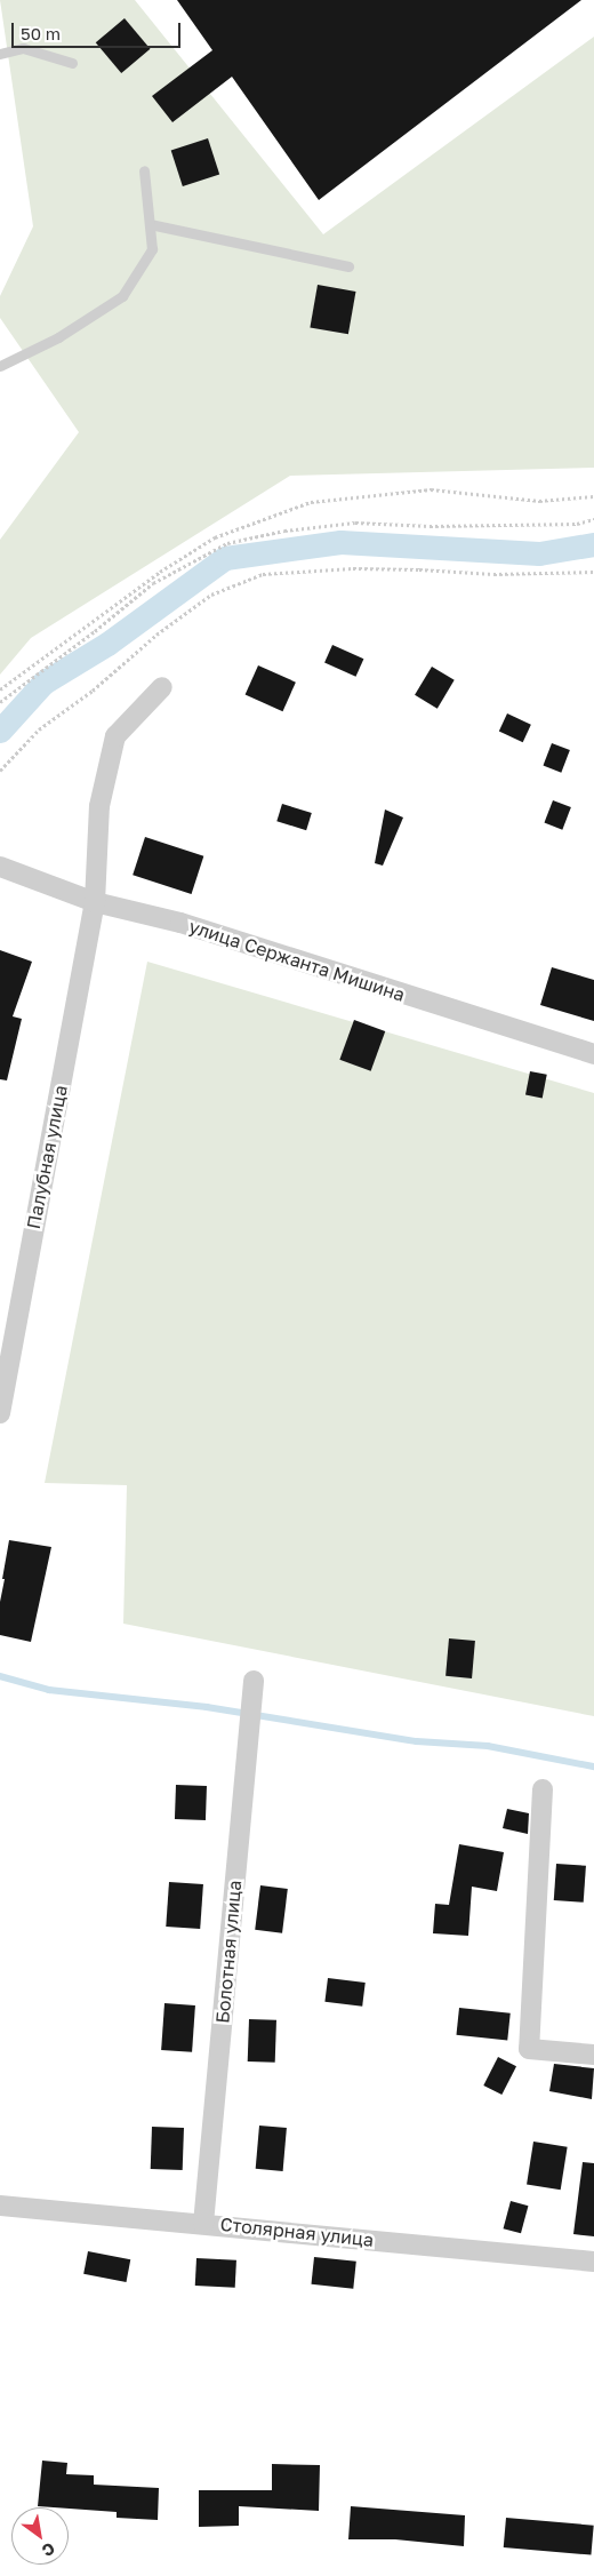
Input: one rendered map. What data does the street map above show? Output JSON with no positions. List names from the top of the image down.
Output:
{
  "streets": {
    "street": [
      "улица Сержанта Мишина",
      "Палубная улица",
      "Болотная улица",
      "Столярная улица"
    ]
  },
  "crossings": [
    ["улица Сержанта Мишина", "Палубная улица"],
    ["Болотная улица", "Столярная улица"]
  ],
  "scale_bar": "50 m",
  "north": "bottom right"
}
